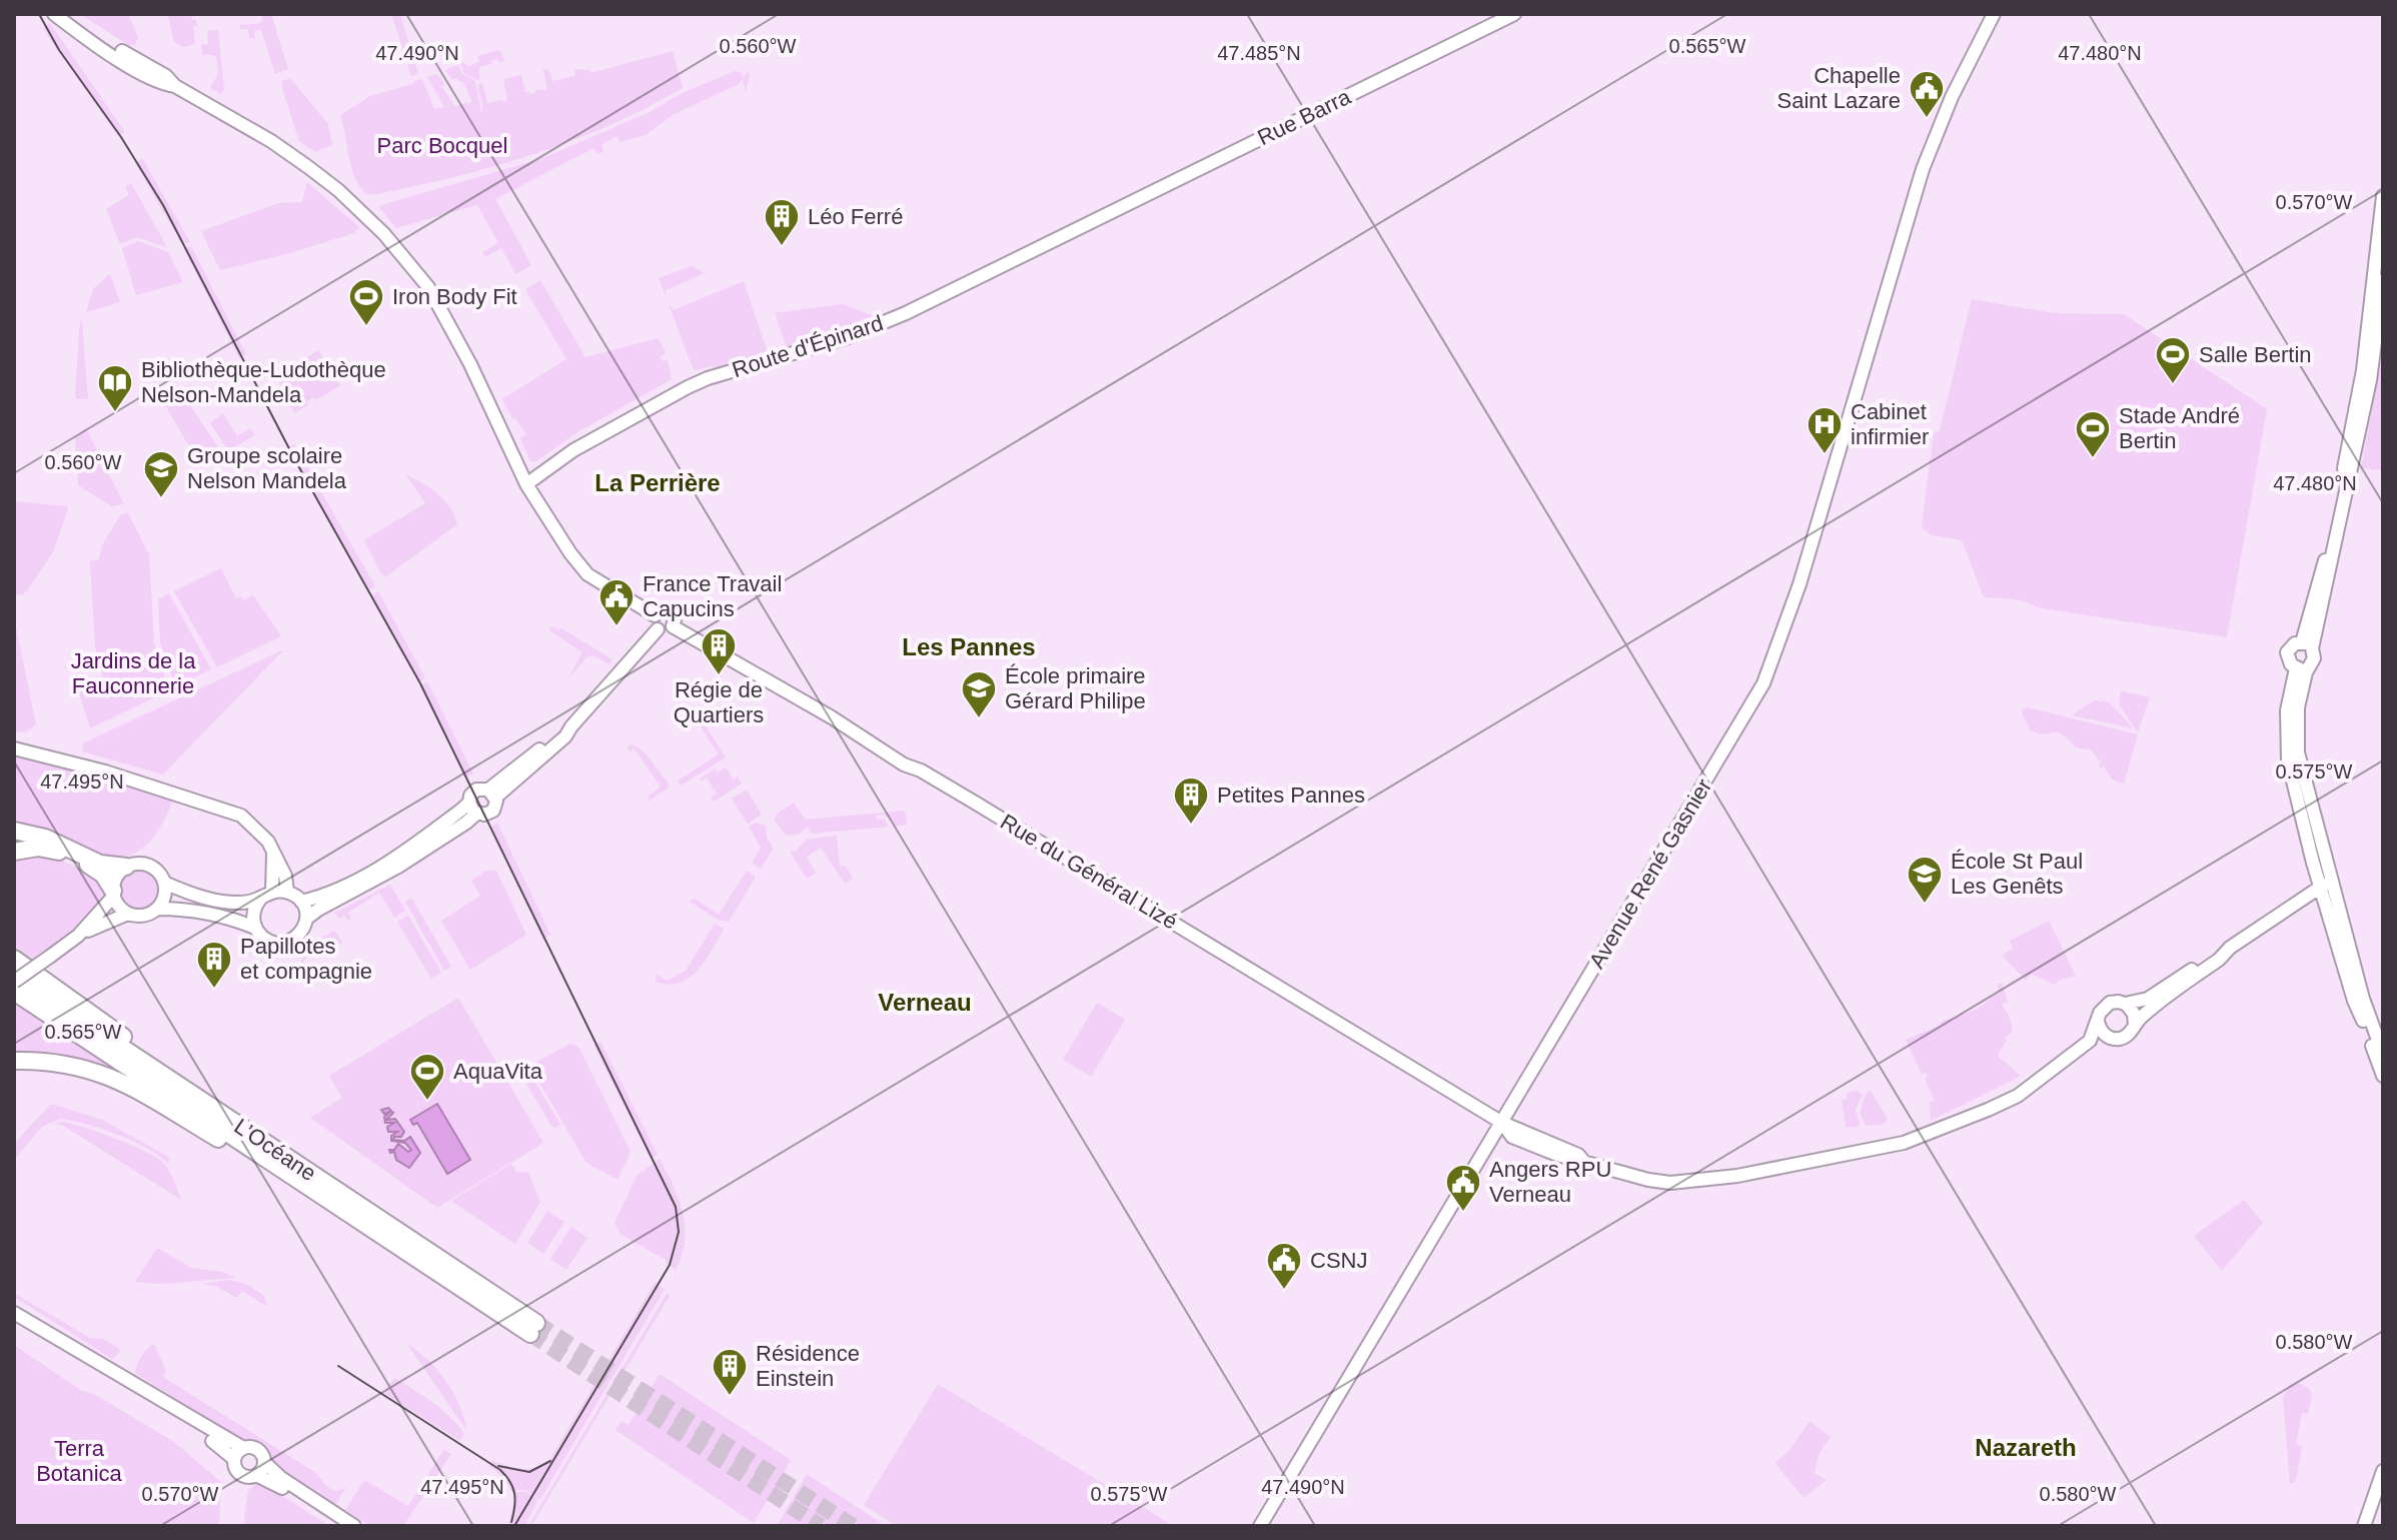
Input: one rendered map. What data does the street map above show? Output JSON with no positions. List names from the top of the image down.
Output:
{
  "streets": {
    "highway": ["L’Océane"],
    "main road": [
      "Rue Barra",
      "Route d'Épinard",
      "Rue du Général Lizé",
      "Avenue René Gasnier"
    ]
  },
  "crossings": [
    ["Rue Barra", "Route d'Épinard"],
    ["Rue du Général Lizé", "Avenue René Gasnier"]
  ],
  "districts": [
    "La Perrière",
    "Les Pannes",
    "Verneau",
    "Nazareth"
  ],
  "parks": ["Parc Bocquel", "Jardins de la Fauconnerie", "Terra Botanica"],
  "places": {
    "public building": [
      "Chapelle Saint Lazare",
      "France Travail Capucins",
      "Angers RPU Verneau",
      "CSNJ"
    ],
    "building": [
      "Léo Ferré",
      "Régie de Quartiers",
      "Petites Pannes",
      "Papillotes et compagnie",
      "Résidence Einstein"
    ],
    "sports": [
      "Iron Body Fit",
      "Salle Bertin",
      "Stade André Bertin",
      "AquaVita"
    ],
    "library": ["Bibliothèque-Ludothèque Nelson-Mandela"],
    "hospital": ["Cabinet infirmier"],
    "school or university": ["Groupe scolaire Nelson Mandela", "École primaire Gérard Philipe", "École St Paul Les Genêts"]
  },
  "coordinates": [
    "0.560°W",
    "0.565°W",
    "47.480°N",
    "47.490°N",
    "47.485°N",
    "0.570°W",
    "0.575°W",
    "47.495°N",
    "0.580°W"
  ]
}
